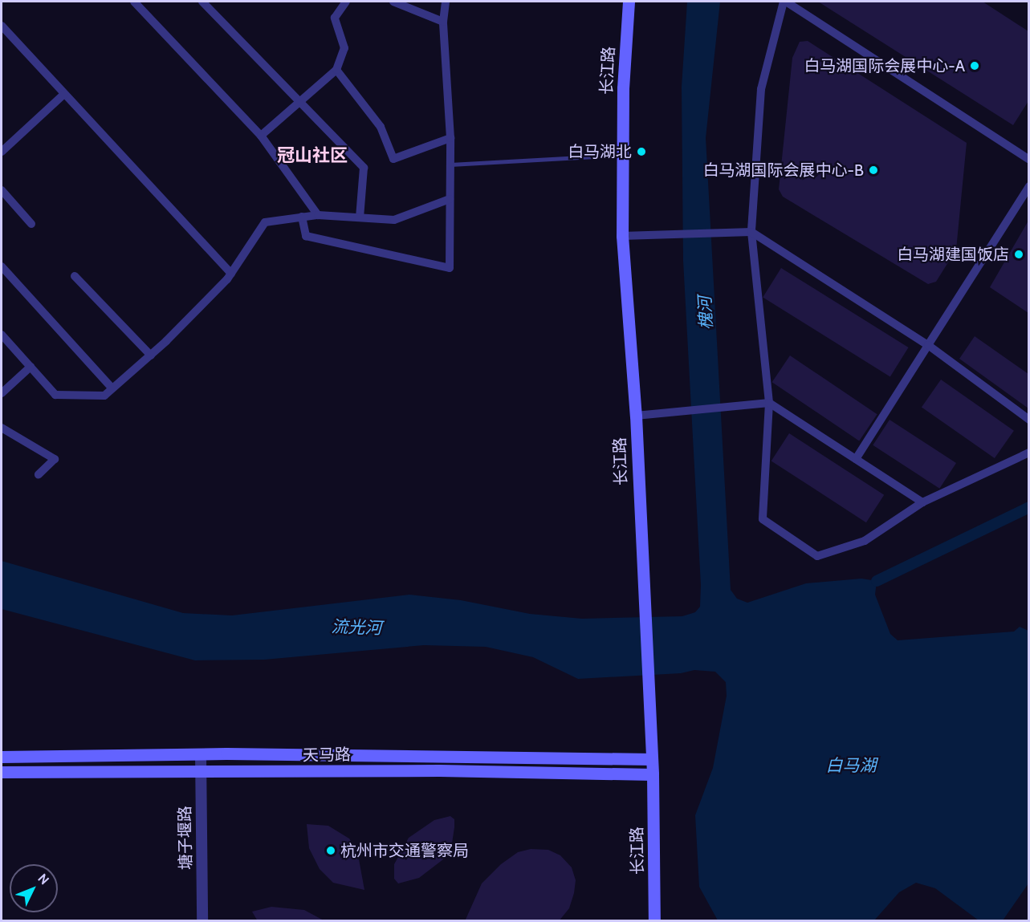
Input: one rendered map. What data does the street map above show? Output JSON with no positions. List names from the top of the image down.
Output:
{
  "streets": {
    "main road": ["长江路", "天马路"],
    "street": ["塘子堰路"]
  },
  "crossings": [
    ["长江路", "天马路"],
    ["天马路", "塘子堰路"]
  ],
  "districts": ["冠山社区"],
  "water": ["槐河", "流光河", "白马湖"],
  "places": [
    "白马湖国际会展中心-A",
    "白马湖北",
    "白马湖国际会展中心-B",
    "白马湖建国饭店",
    "杭州市交通警察局"
  ],
  "north": "top right"
}
